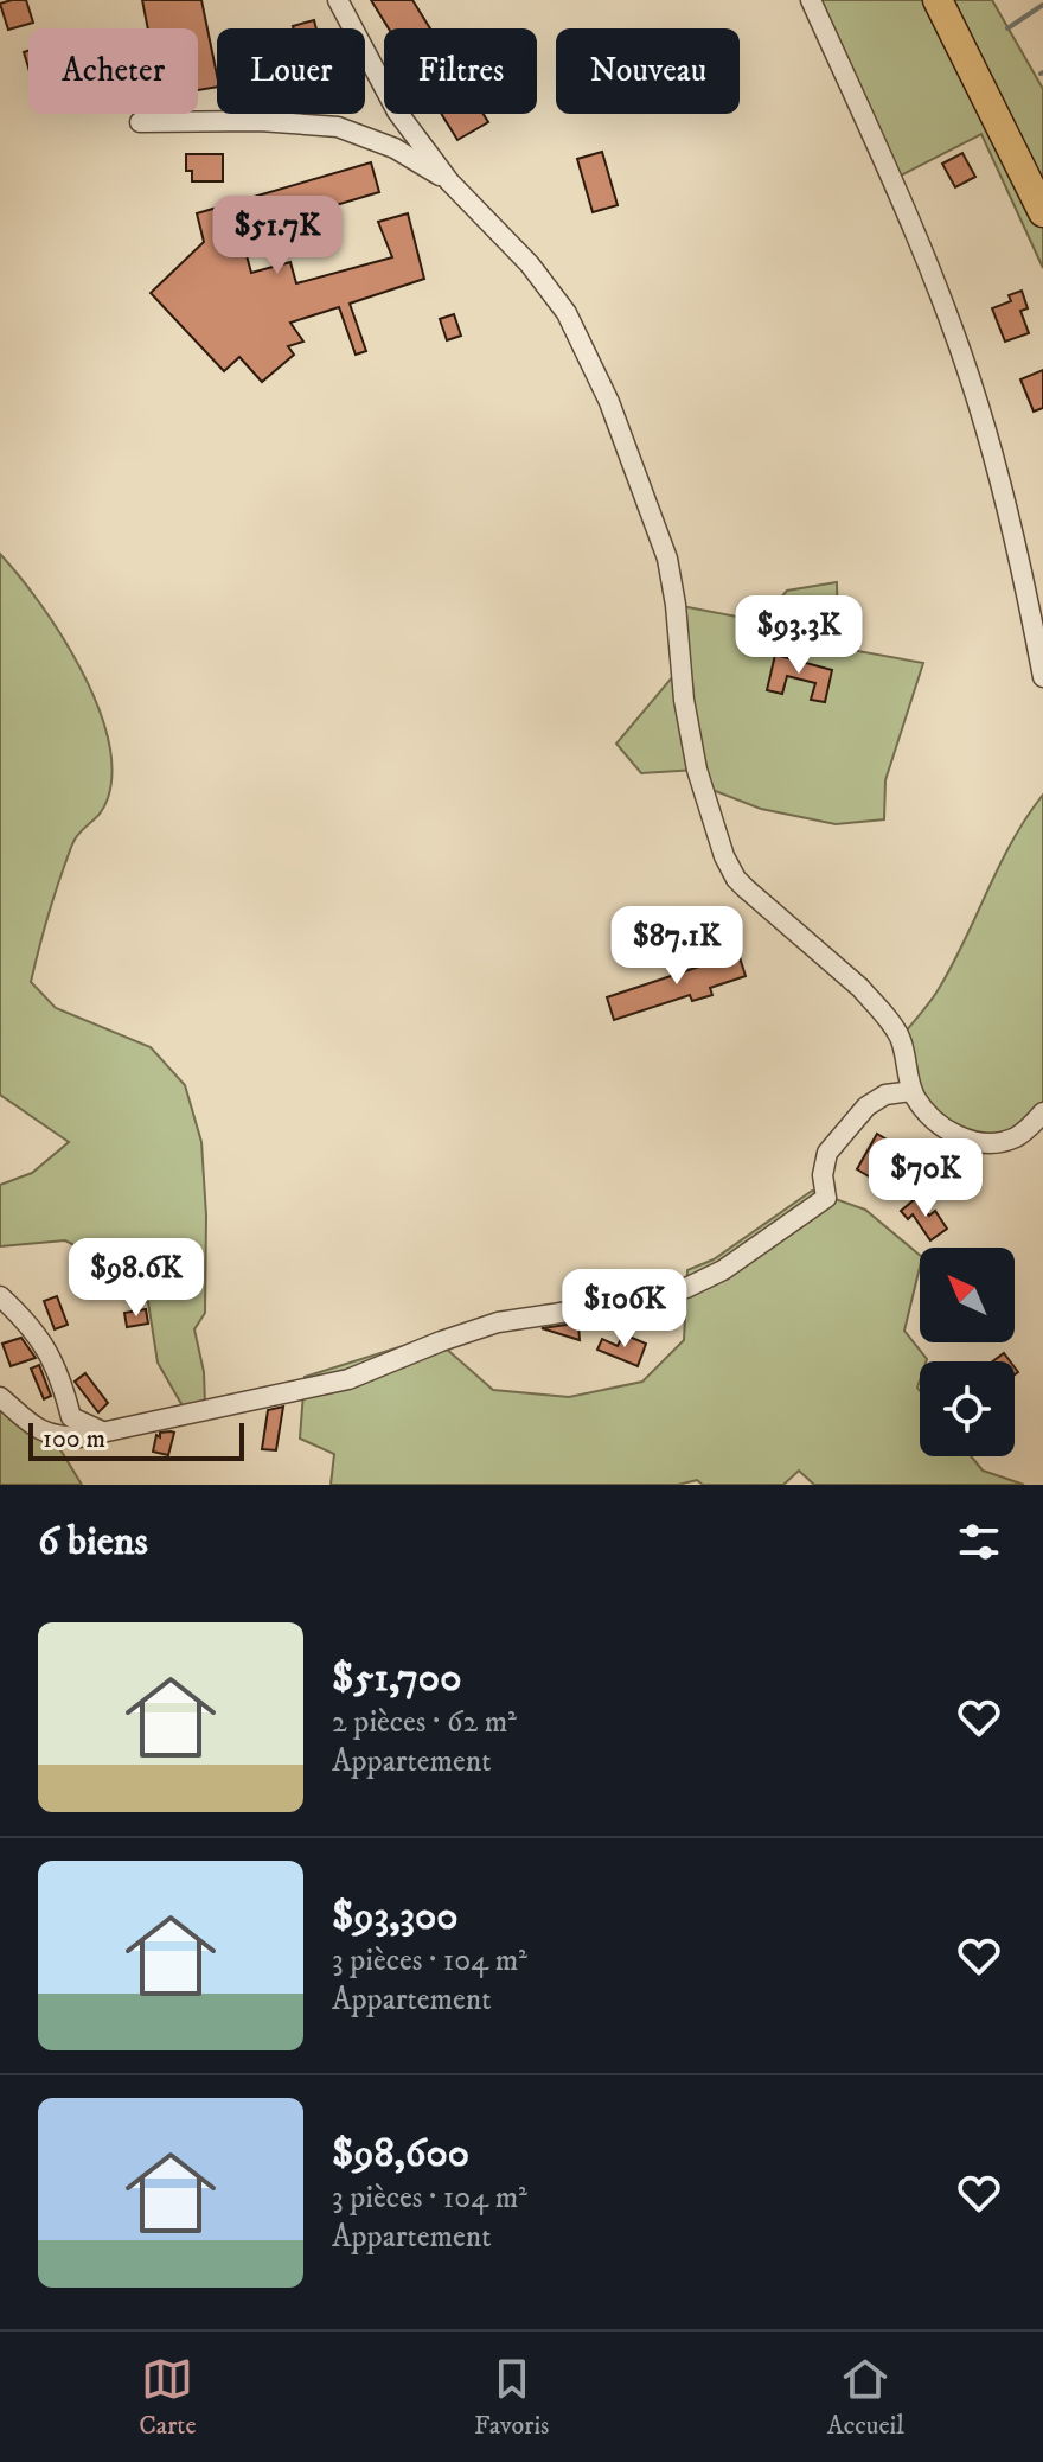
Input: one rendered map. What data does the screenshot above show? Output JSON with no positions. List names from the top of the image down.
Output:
{
  "scale_bar": "100 m",
  "north": "top left",
  "page": {
    "chip": [
      "Acheter",
      "Louer",
      "Filtres",
      "Nouveau"
    ],
    "price": [
      "$51.7K",
      "$93.3K",
      "$87.1K",
      "$70K",
      "$98.6K",
      "$106K"
    ],
    "scale": "100 m",
    "heading": "6 biens",
    "list": [
      {
        "name": "$51,700",
        "note": "2 pièces · 62 m² · Appartement"
      },
      {
        "name": "$93,300",
        "note": "3 pièces · 104 m² · Appartement"
      },
      {
        "name": "$98,600",
        "note": "3 pièces · 104 m² · Appartement"
      }
    ],
    "tabs": ["Carte", "Favoris", "Accueil"]
  }
}
